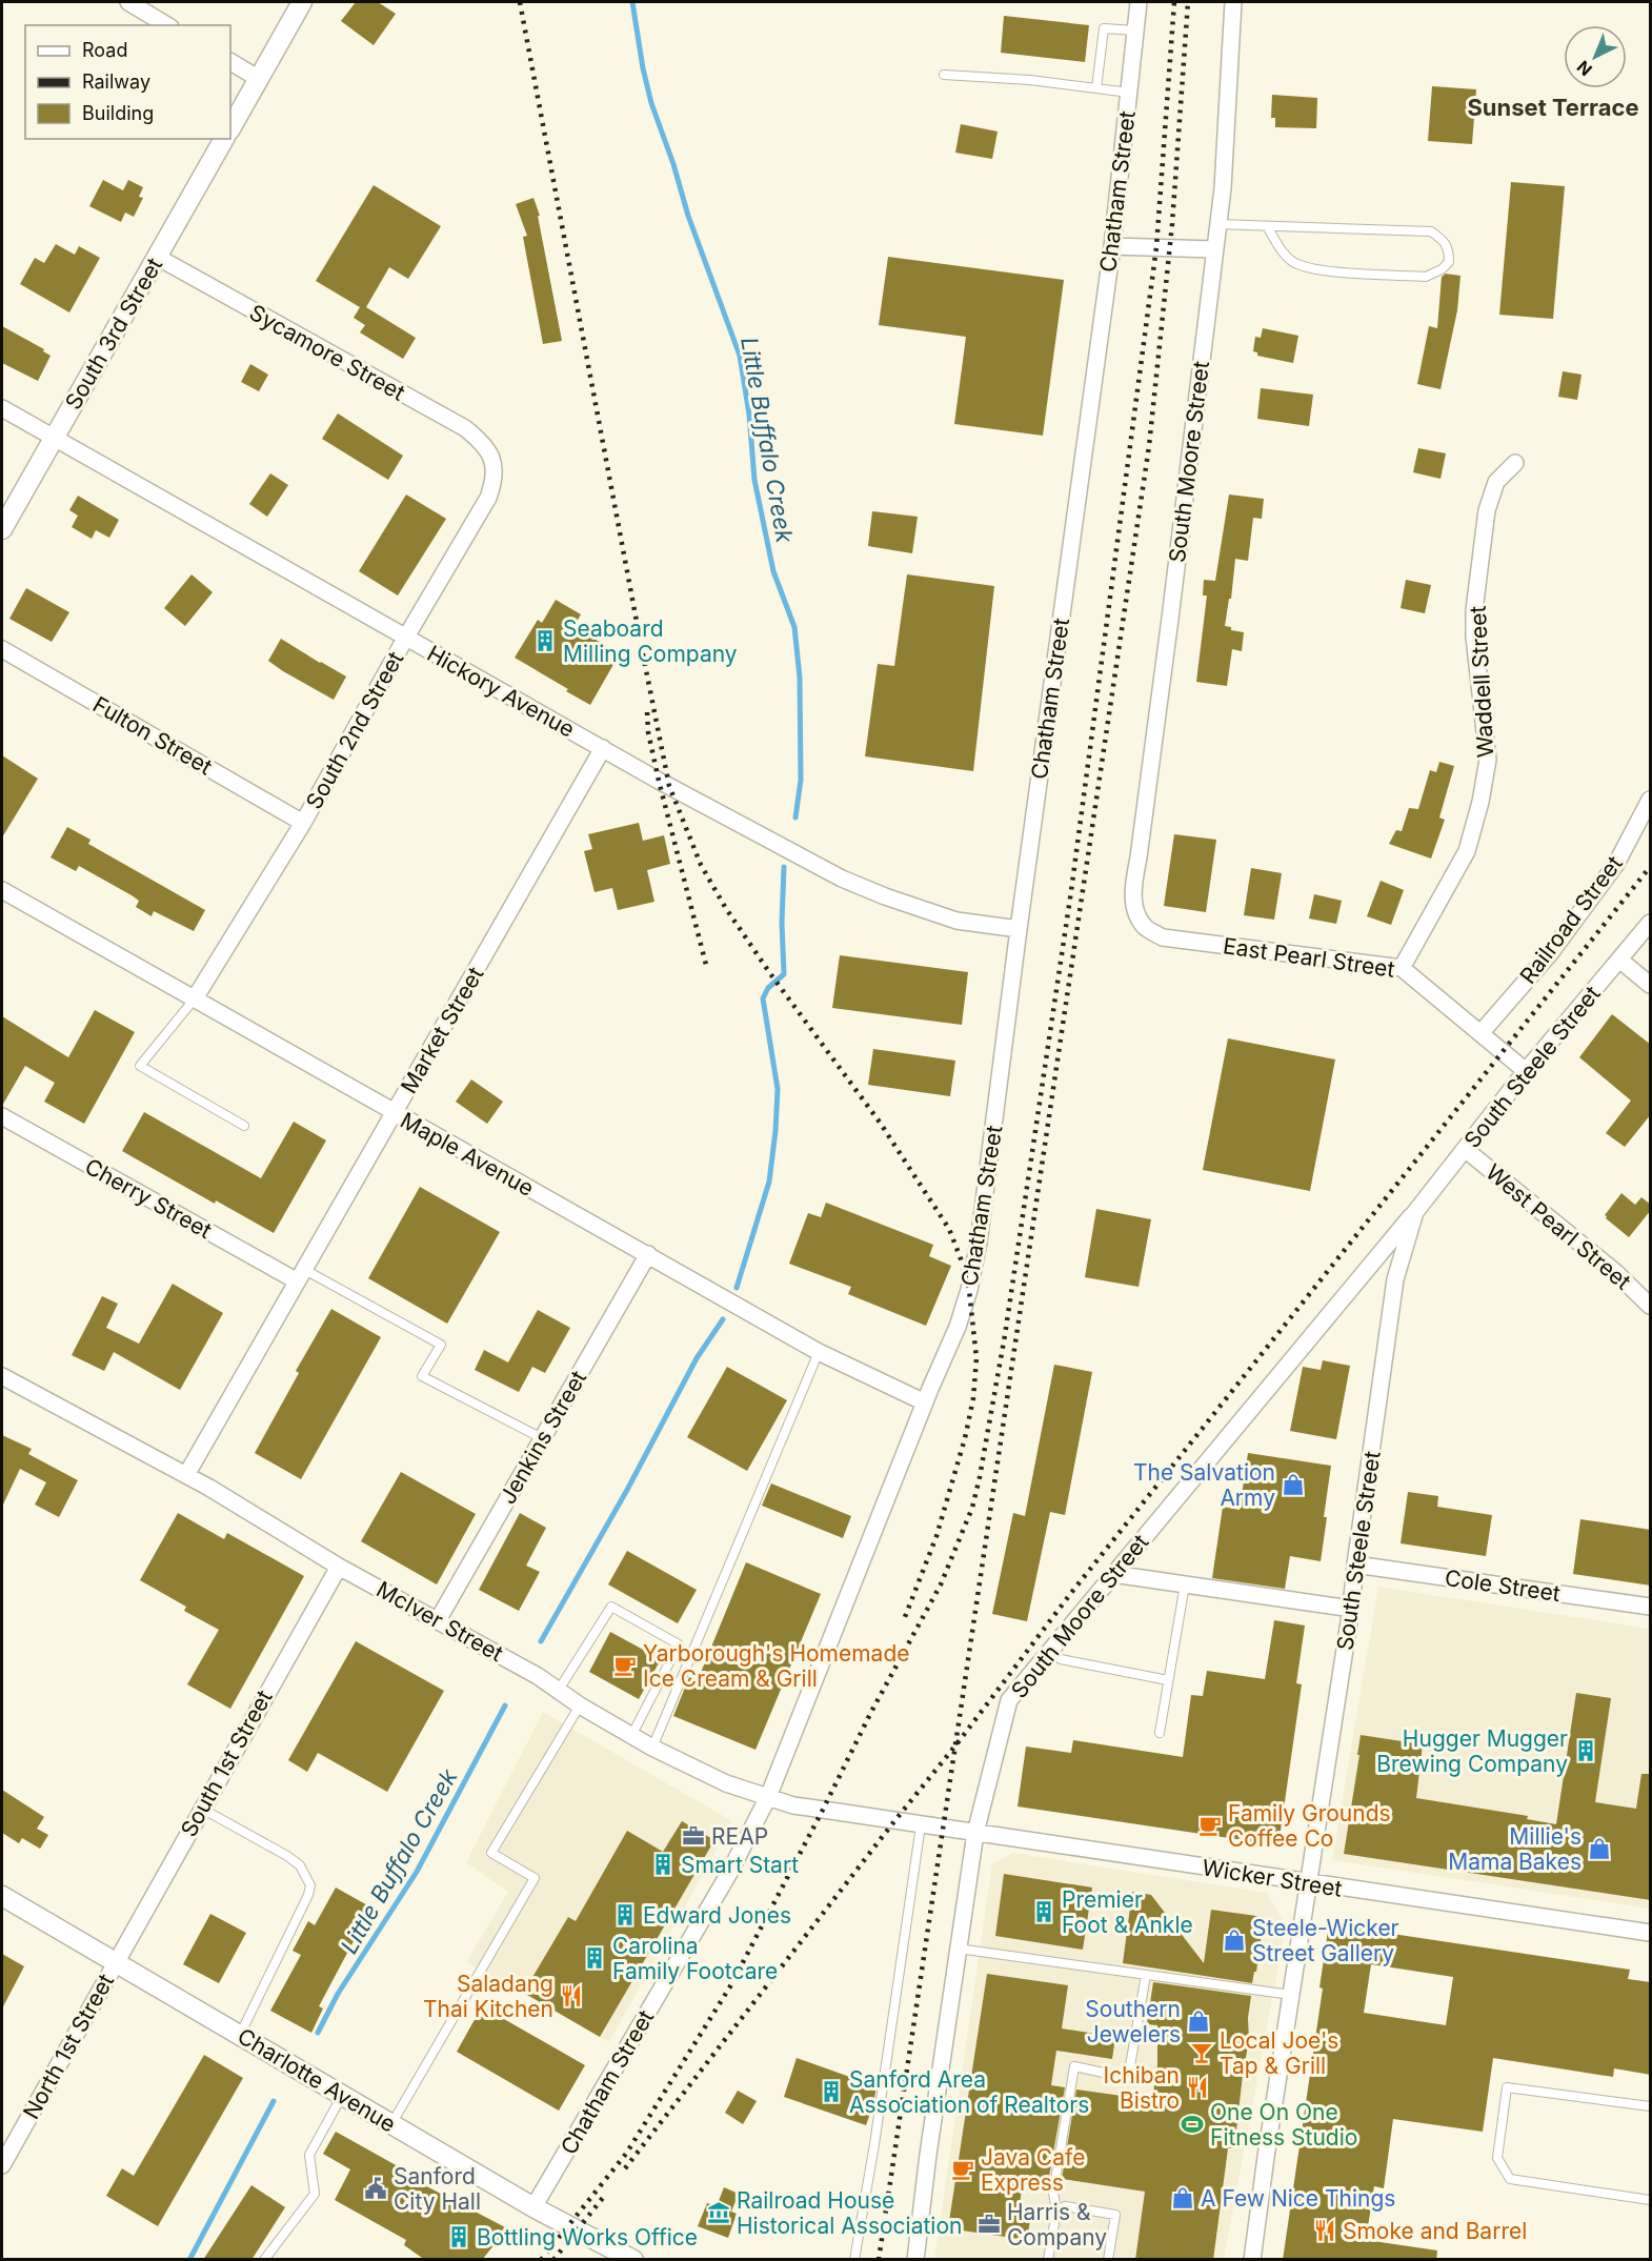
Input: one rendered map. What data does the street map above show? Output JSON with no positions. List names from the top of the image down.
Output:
{
  "streets": {
    "street": [
      "Chatham Street",
      "South 3rd Street",
      "Sycamore Street",
      "South Moore Street",
      "Waddell Street",
      "Hickory Avenue",
      "South 2nd Street",
      "Fulton Street",
      "Railroad Street",
      "East Pearl Street",
      "Market Street",
      "South Steele Street",
      "Maple Avenue",
      "Cherry Street",
      "West Pearl Street",
      "Jenkins Street",
      "Cole Street",
      "McIver Street",
      "South 1st Street",
      "Wicker Street",
      "North 1st Street",
      "Charlotte Avenue"
    ]
  },
  "crossings": [
    ["Chatham Street", "Hickory Avenue"],
    ["Chatham Street", "Maple Avenue"],
    ["Chatham Street", "McIver Street"],
    ["Chatham Street", "Charlotte Avenue"],
    ["South 3rd Street", "Sycamore Street"],
    ["South 3rd Street", "Hickory Avenue"],
    ["Sycamore Street", "South 2nd Street"],
    ["South Moore Street", "East Pearl Street"],
    ["South Moore Street", "South Steele Street"],
    ["South Moore Street", "Wicker Street"],
    ["Waddell Street", "East Pearl Street"],
    ["Hickory Avenue", "South 2nd Street"],
    ["Hickory Avenue", "Market Street"],
    ["South 2nd Street", "Fulton Street"],
    ["South 2nd Street", "Maple Avenue"],
    ["Railroad Street", "East Pearl Street"],
    ["East Pearl Street", "South Steele Street"],
    ["Market Street", "Maple Avenue"],
    ["Market Street", "Cherry Street"],
    ["Market Street", "McIver Street"],
    ["South Steele Street", "West Pearl Street"],
    ["South Steele Street", "Cole Street"],
    ["South Steele Street", "Wicker Street"],
    ["Maple Avenue", "Jenkins Street"],
    ["Jenkins Street", "McIver Street"],
    ["McIver Street", "South 1st Street"],
    ["McIver Street", "Wicker Street"],
    ["South 1st Street", "North 1st Street"],
    ["South 1st Street", "Charlotte Avenue"],
    ["North 1st Street", "Charlotte Avenue"]
  ],
  "districts": ["Sunset Terrace"],
  "water": ["Little Buffalo Creek"],
  "places": {
    "building": [
      "Seaboard Milling Company",
      "Hugger Mugger Brewing Company",
      "Smart Start",
      "Premier Foot & Ankle",
      "Edward Jones",
      "Carolina Family Footcare",
      "Sanford Area Association of Realtors",
      "Bottling Works Office"
    ],
    "shop": [
      "The Salvation Army",
      "Millie's Mama Bakes",
      "Steele-Wicker Street Gallery",
      "Southern Jewelers",
      "A Few Nice Things"
    ],
    "cafe": ["Yarborough's Homemade Ice Cream & Grill", "Family Grounds Coffee Co", "Java Cafe Express"],
    "office": ["REAP", "Harris & Company"],
    "restaurant": ["Saladang Thai Kitchen", "Ichiban Bistro", "Smoke and Barrel"],
    "bar": ["Local Joe's Tap & Grill"],
    "sports": ["One On One Fitness Studio"],
    "public building": ["Sanford City Hall"],
    "museum": ["Railroad House Historical Association"]
  },
  "legend": ["Road", "Railway", "Building"],
  "north": "bottom left"
}
